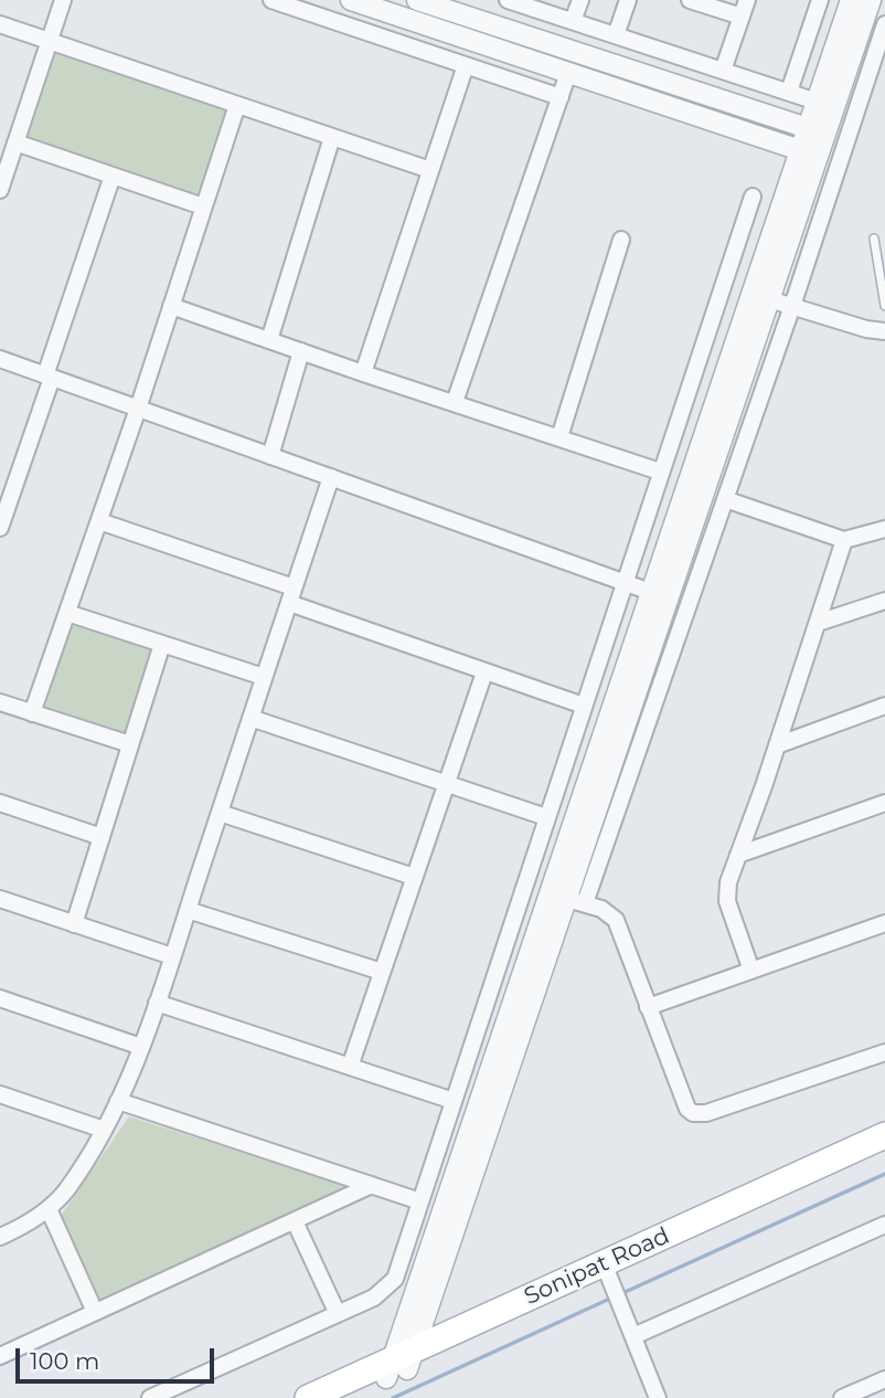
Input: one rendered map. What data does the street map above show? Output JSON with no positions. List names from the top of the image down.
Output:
{
  "streets": {
    "main road": ["Sonipat Road"]
  },
  "scale_bar": "100 m"
}
